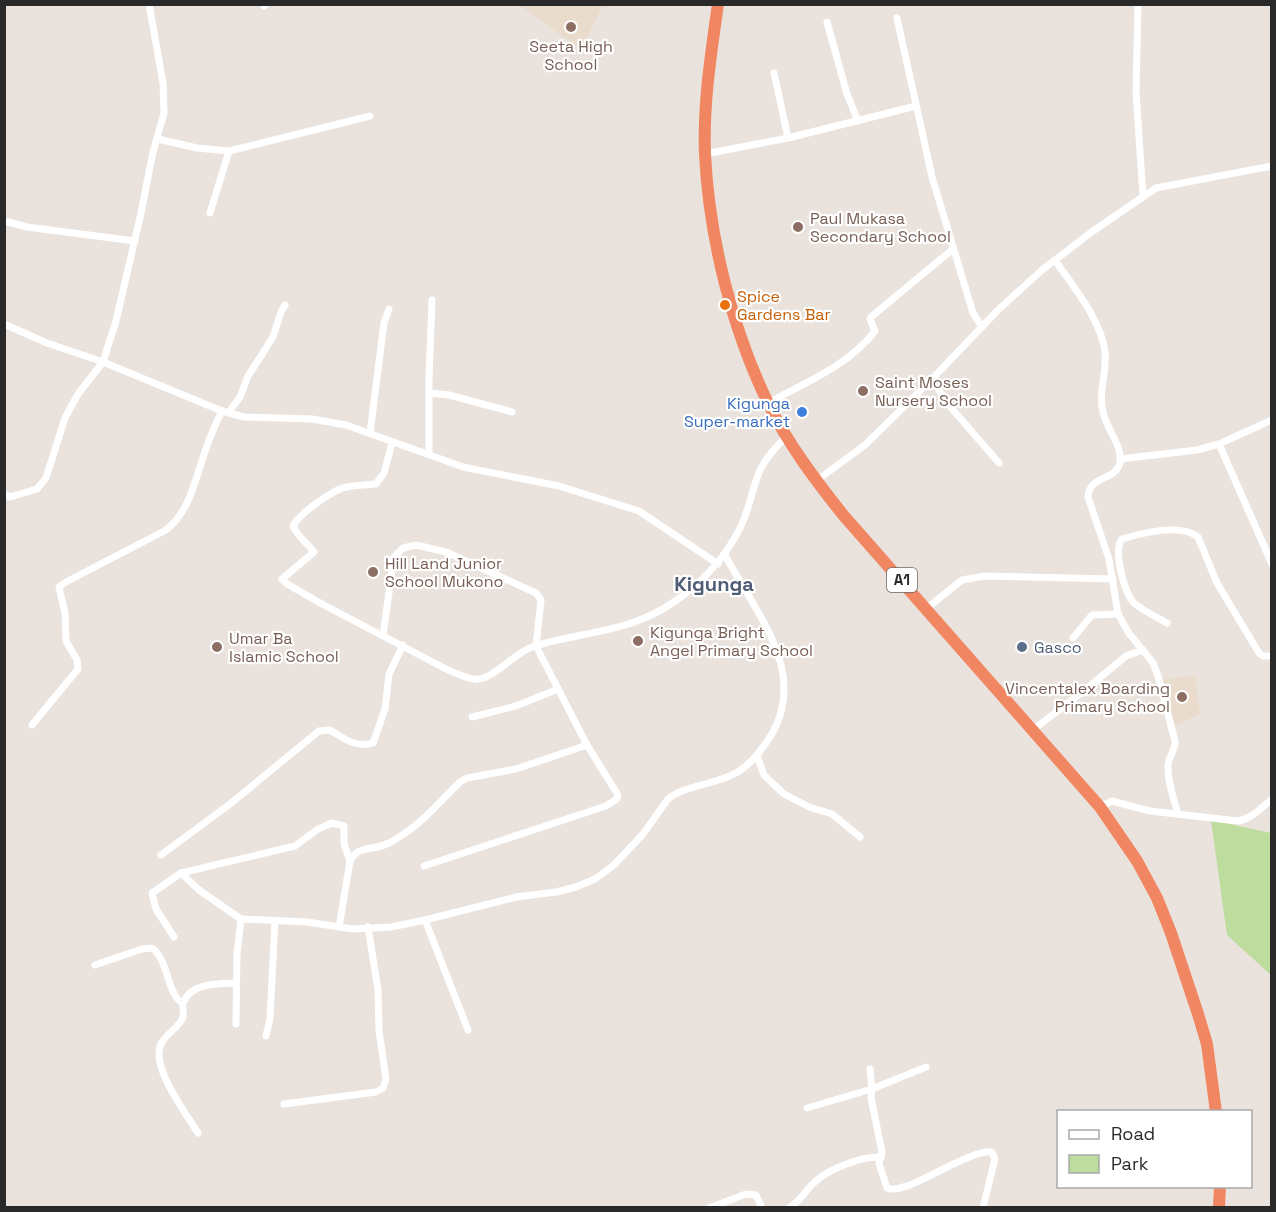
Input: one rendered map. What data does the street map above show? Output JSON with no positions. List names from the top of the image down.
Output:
{
  "streets": {
    "highway": ["A1"]
  },
  "districts": ["Kigunga"],
  "places": [
    "Seeta High School",
    "Paul Mukasa Secondary School",
    "Spice Gardens Bar",
    "Saint Moses Nursery School",
    "Kigunga Super-market",
    "Hill Land Junior School Mukono",
    "Kigunga Bright Angel Primary School",
    "Umar Ba Islamic School",
    "Gasco",
    "Vincentalex Boarding Primary School"
  ],
  "legend": ["Road", "Park"]
}
